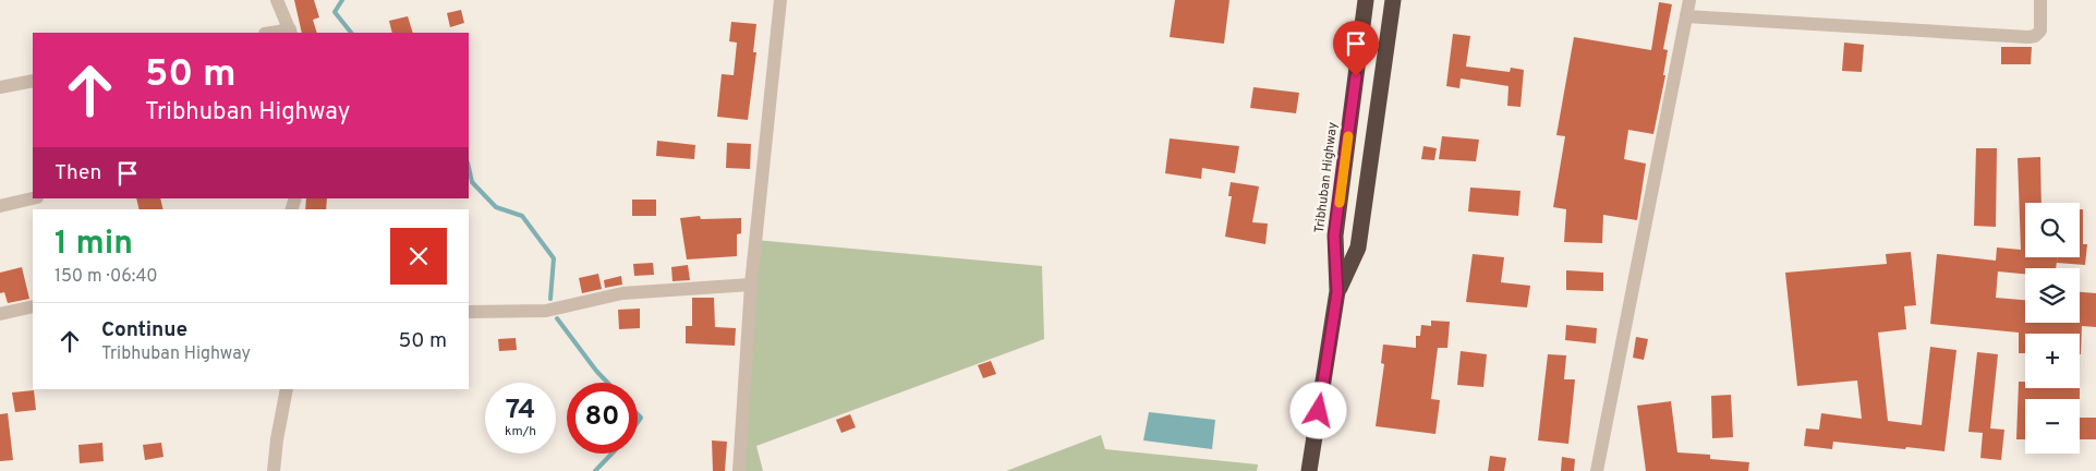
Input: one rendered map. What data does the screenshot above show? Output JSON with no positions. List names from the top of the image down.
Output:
{
  "streets": {
    "highway": ["Tribhuban Highway"]
  },
  "page": {
    "turn": ["50 m", "Tribhuban Highway"],
    "then": "Then",
    "map_buttons": ["+", "−"],
    "heading": ["1 min", "150 m · 06:40"],
    "list": [
      {
        "name": "Continue",
        "note": "Tribhuban Highway",
        "value": "50 m"
      }
    ],
    "speed": "74 km/h",
    "limit": "80"
  }
}
